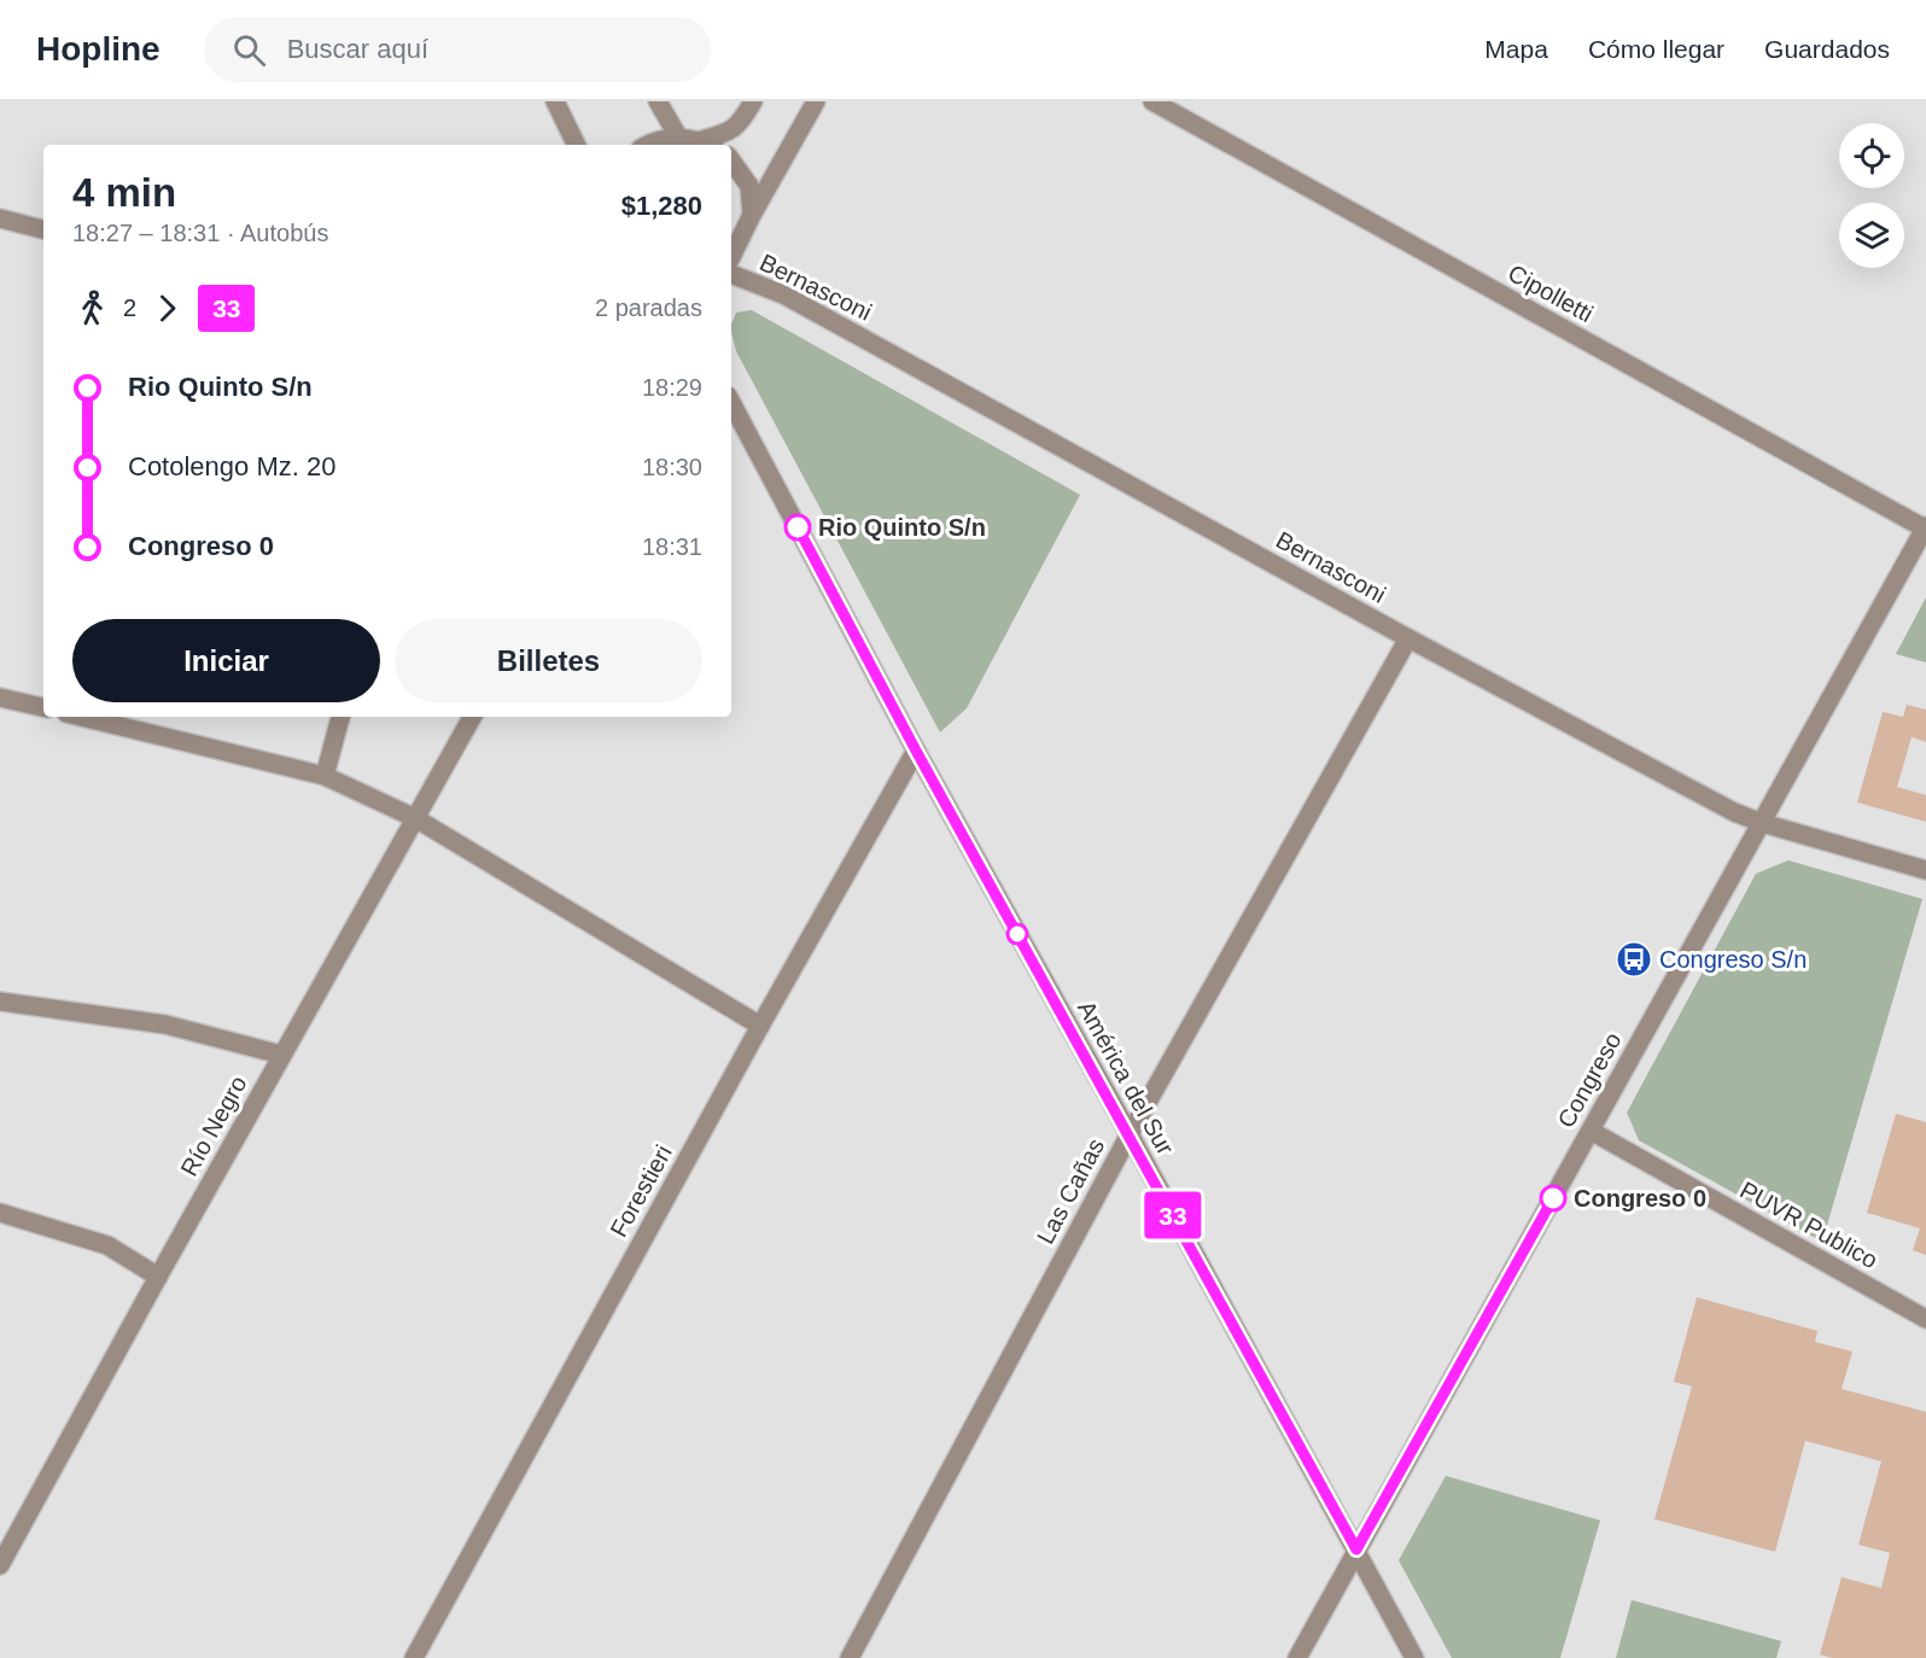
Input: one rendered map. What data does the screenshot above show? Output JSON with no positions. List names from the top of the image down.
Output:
{
  "streets": {
    "street": [
      "Bernasconi",
      "Cipolletti",
      "América del Sur",
      "Congreso",
      "Río Negro",
      "Forestieri",
      "Las Cañas",
      "PUVR Publico"
    ]
  },
  "crossings": [
    ["Bernasconi", "Congreso"],
    ["Bernasconi", "Las Cañas"],
    ["Cipolletti", "Congreso"],
    ["América del Sur", "Congreso"],
    ["América del Sur", "Forestieri"],
    ["América del Sur", "Las Cañas"],
    ["Congreso", "PUVR Publico"]
  ],
  "places": {
    "other": ["Rio Quinto S/n", "Congreso 0"],
    "bus stop": ["Congreso S/n"]
  },
  "lines": ["bus line 33"],
  "page": {
    "header": "Hopline",
    "search": "Buscar aquí",
    "nav": ["Mapa", "Cómo llegar", "Guardados"],
    "on_map": "33",
    "heading": ["4 min", "18:27 – 18:31 · Autobús", "$1,280"],
    "legs": ["2", "33", "2 paradas"],
    "list": [
      {
        "name": "Rio Quinto S/n",
        "value": "18:29"
      },
      {
        "name": "Cotolengo Mz. 20",
        "value": "18:30"
      },
      {
        "name": "Congreso 0",
        "value": "18:31"
      }
    ],
    "buttons": ["Iniciar", "Billetes"]
  }
}
